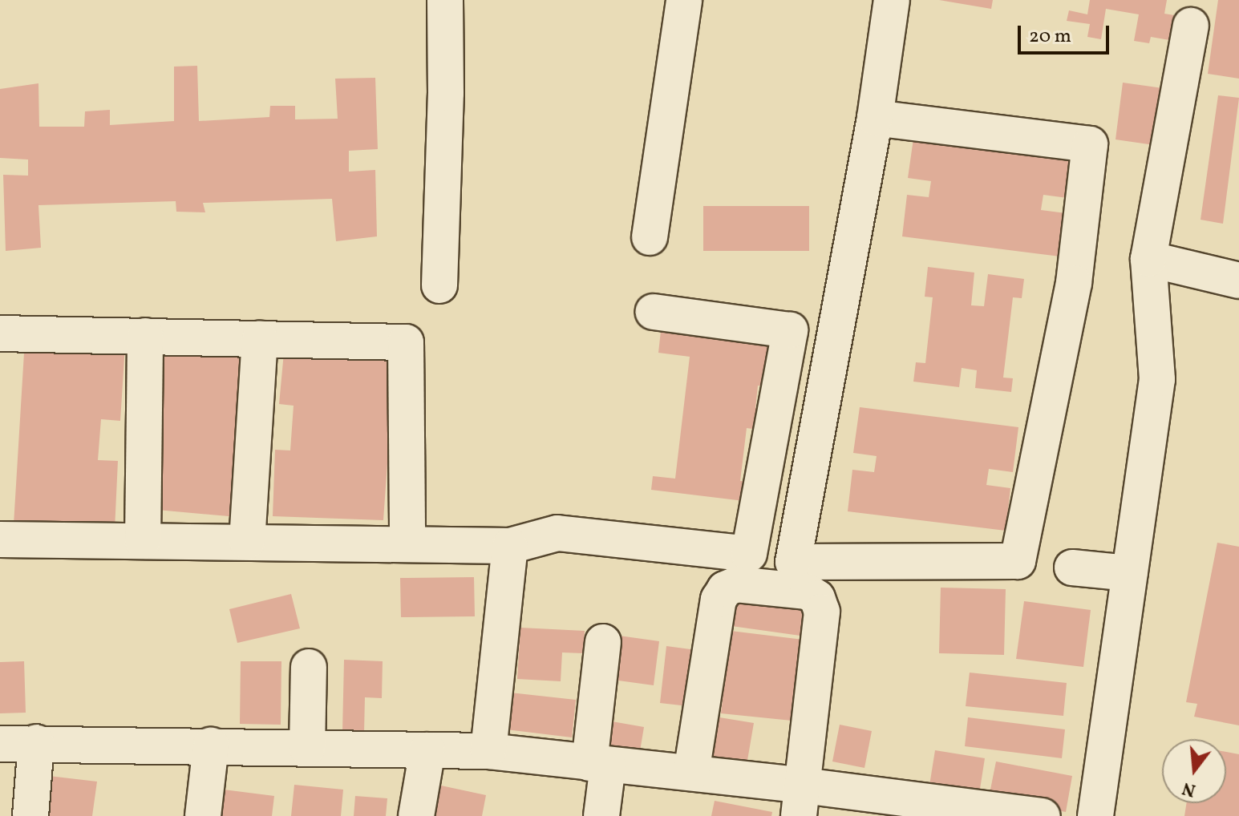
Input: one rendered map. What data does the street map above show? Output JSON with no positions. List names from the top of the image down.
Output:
{
  "scale_bar": "20 m",
  "north": "bottom"
}
